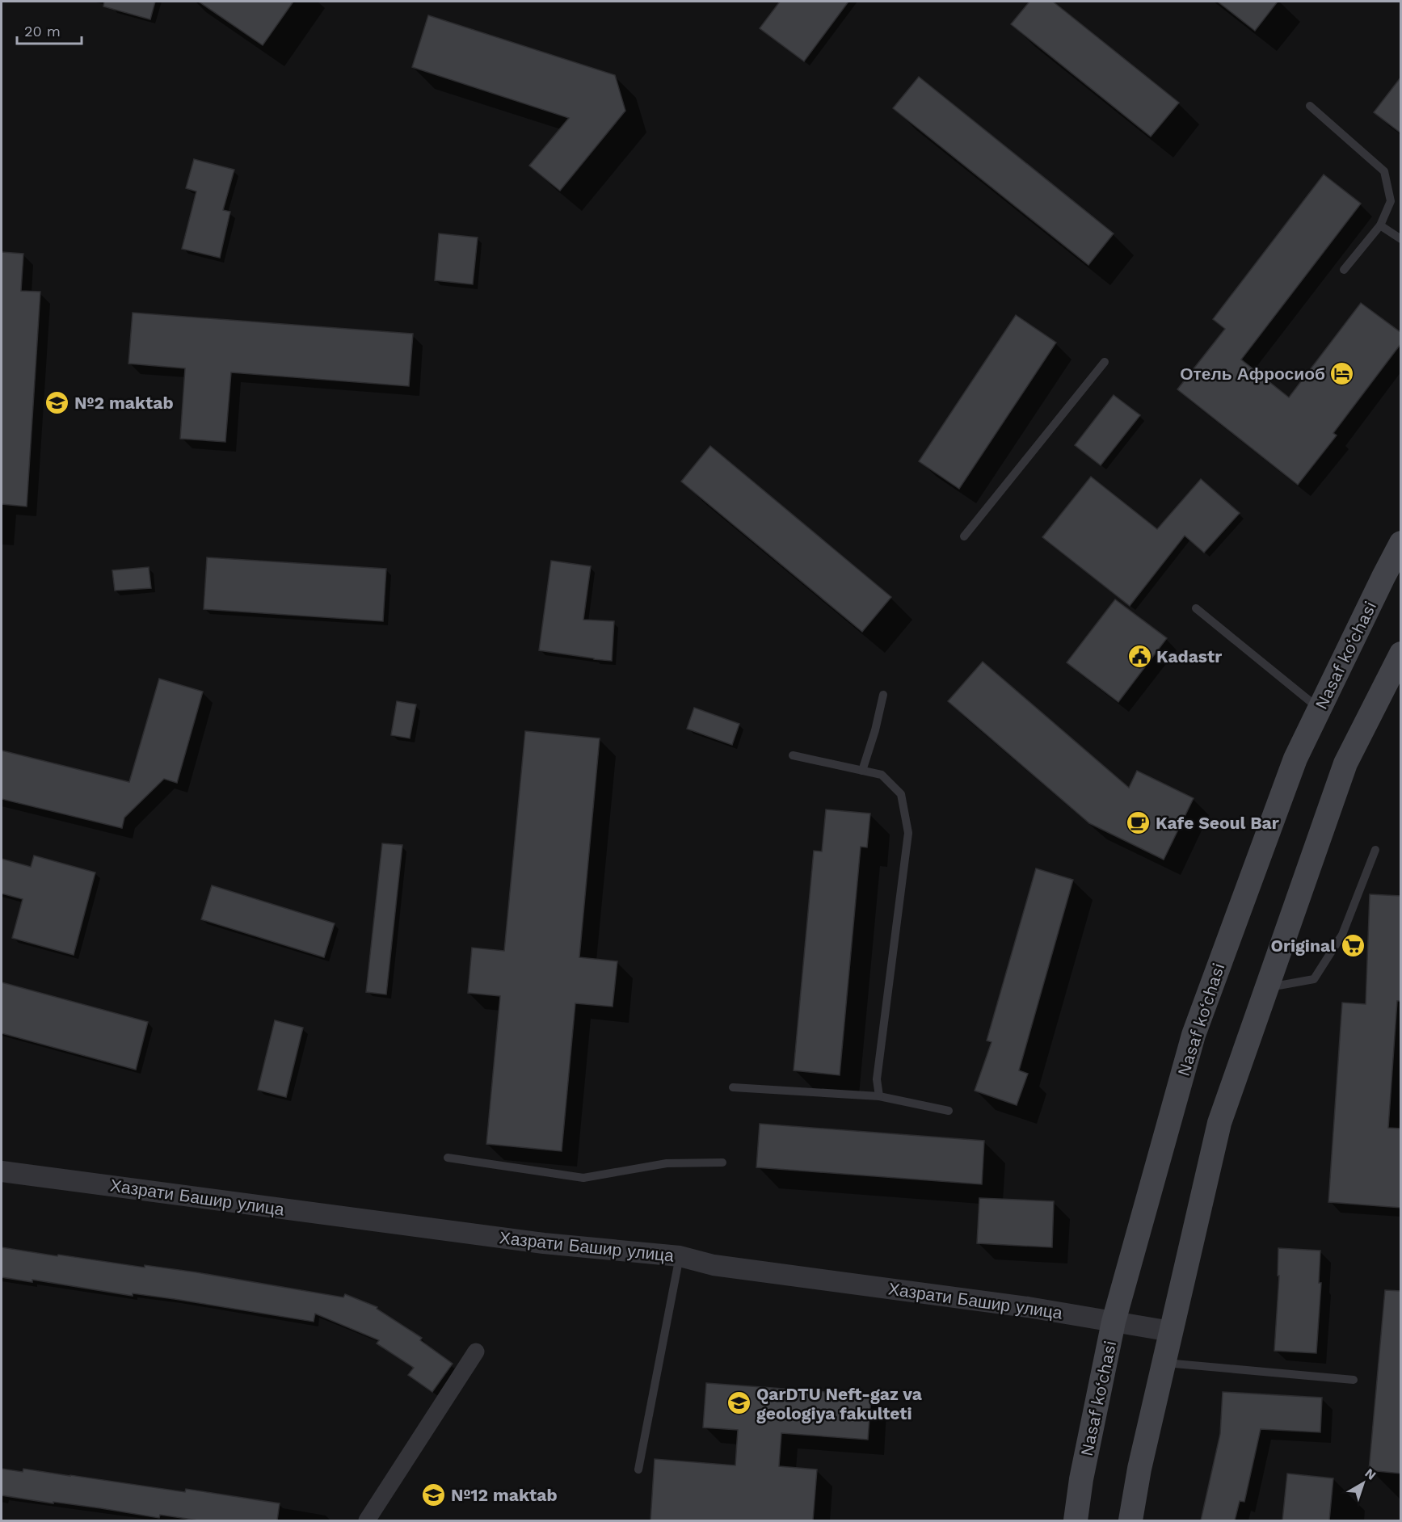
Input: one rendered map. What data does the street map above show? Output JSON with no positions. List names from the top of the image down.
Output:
{
  "streets": {
    "main road": ["Nasaf ko‘chasi"],
    "street": ["Хазрати Башир улица"]
  },
  "crossings": [
    ["Nasaf ko‘chasi", "Хазрати Башир улица"]
  ],
  "places": {
    "hotel": ["Отель Афросиоб"],
    "school or university": ["№2 maktab", "QarDTU Neft-gaz va geologiya fakulteti", "№12 maktab"],
    "public building": ["Kadastr"],
    "cafe": ["Kafe Seoul Bar"],
    "supermarket": ["Original"]
  },
  "scale_bar": "20 m",
  "north": "top right"
}
